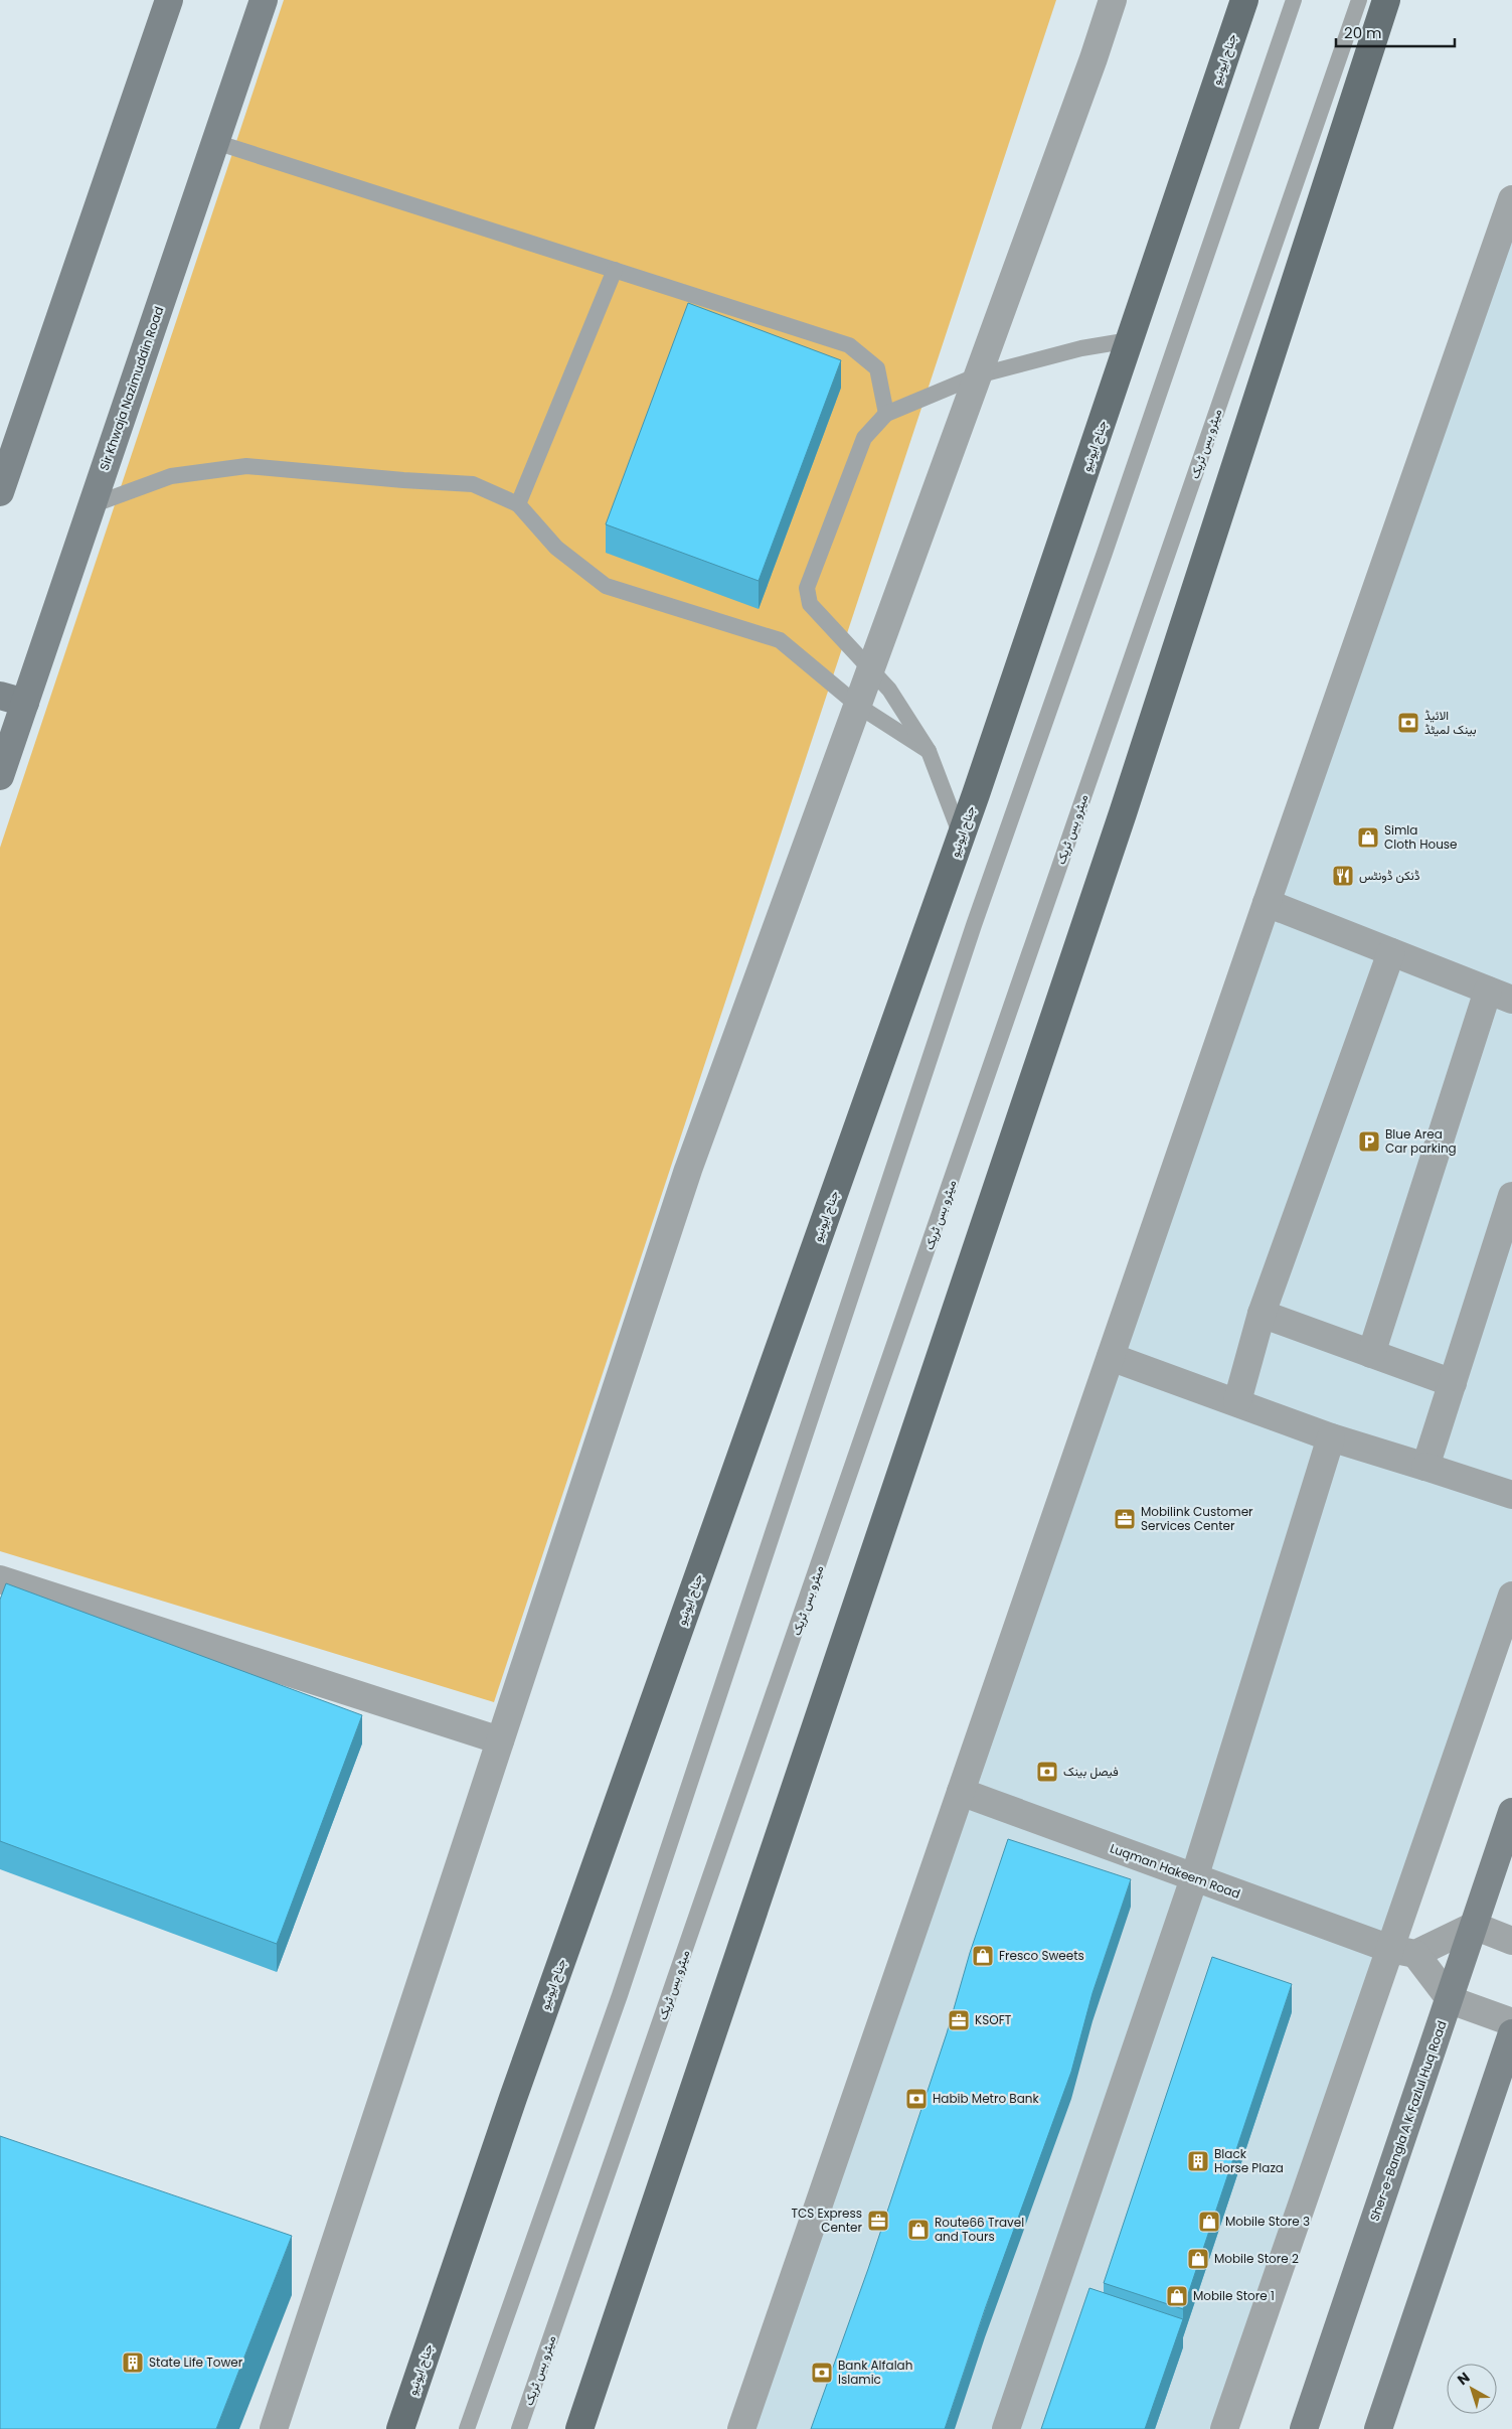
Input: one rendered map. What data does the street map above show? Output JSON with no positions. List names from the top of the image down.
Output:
{
  "streets": {
    "main road": ["جناح ایونیو", "Sir Khwaja Nazimuddin Road", "Sher-e-Bangla A K Fazlul Huq Road"],
    "street": ["Luqman Hakeem Road"],
    "lane": ["میٹرو بس ٹریک"]
  },
  "places": {
    "bank": [
      "الائیڈ بینک لمیٹڈ",
      "فیصل بینک",
      "Habib Metro Bank",
      "Bank Alfalah Islamic"
    ],
    "shop": [
      "Simla Cloth House",
      "Fresco Sweets",
      "Mobile Store 3",
      "Route66 Travel and Tours",
      "Mobile Store 2",
      "Mobile Store 1"
    ],
    "restaurant": ["ڈنکن ڈونٹس"],
    "parking": ["Blue Area Car parking"],
    "office": ["Mobilink Customer Services Center", "KSOFT", "TCS Express Center"],
    "building": ["Black Horse Plaza", "State Life Tower"]
  },
  "scale_bar": "20 m",
  "north": "top left"
}
